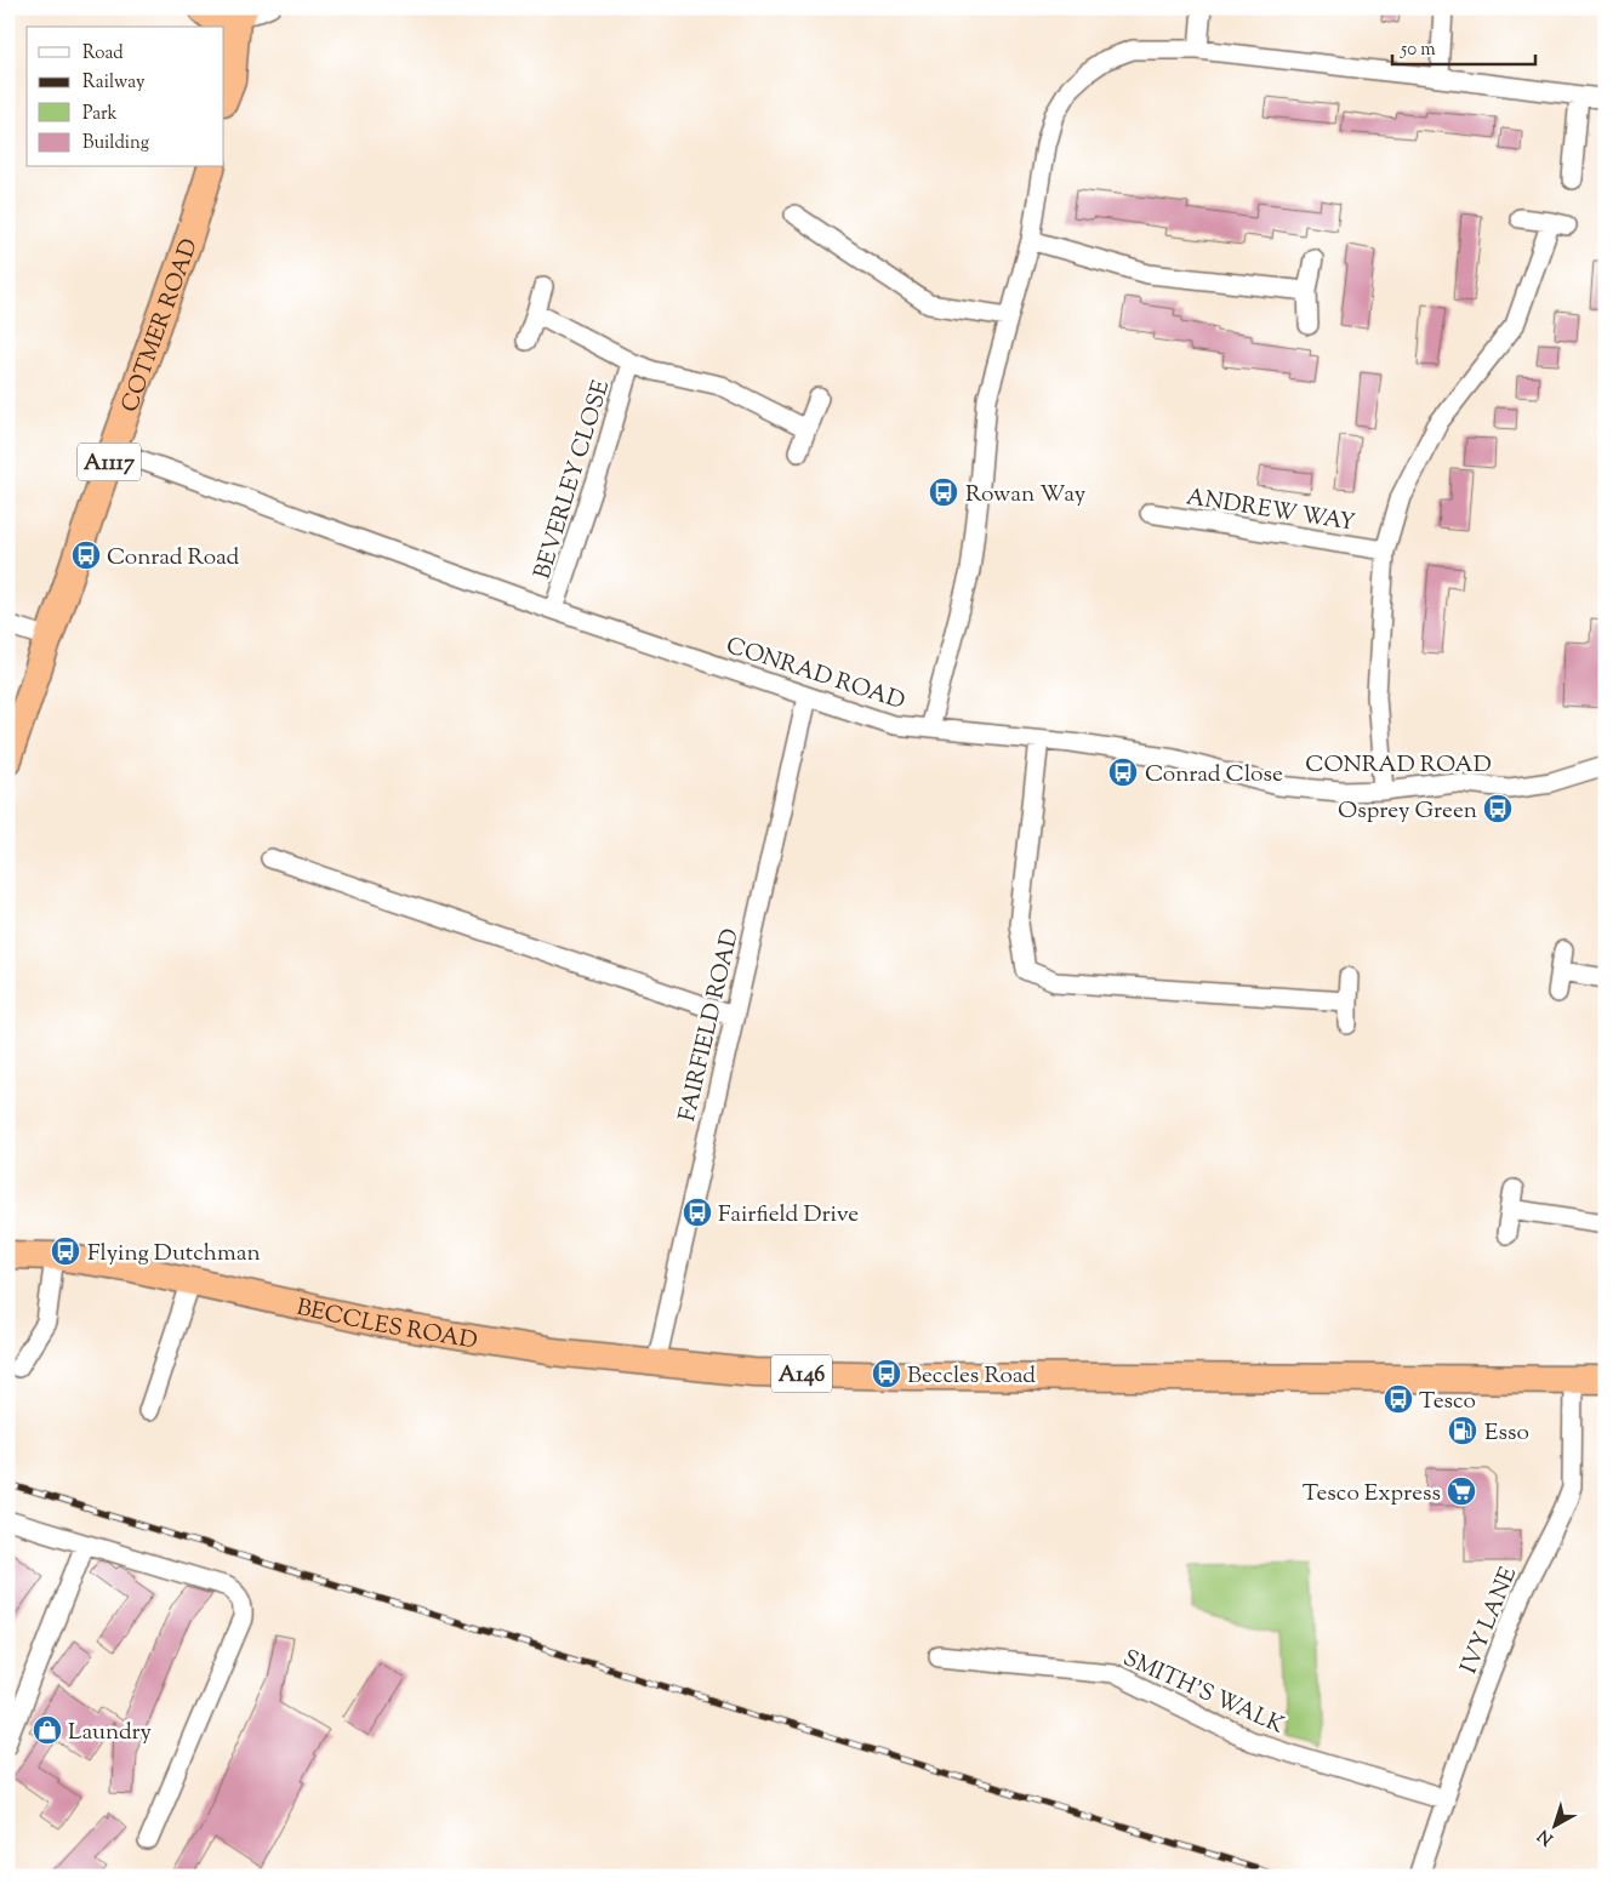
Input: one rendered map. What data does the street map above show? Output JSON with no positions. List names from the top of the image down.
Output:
{
  "streets": {
    "highway": [
      "COTMER ROAD",
      "A1117",
      "BECCLES ROAD",
      "A146"
    ],
    "street": [
      "BEVERLEY CLOSE",
      "ANDREW WAY",
      "CONRAD ROAD",
      "FAIRFIELD ROAD",
      "IVY LANE",
      "SMITH'S WALK"
    ]
  },
  "crossings": [
    ["COTMER ROAD", "CONRAD ROAD"],
    ["BEVERLEY CLOSE", "CONRAD ROAD"],
    ["CONRAD ROAD", "FAIRFIELD ROAD"],
    ["FAIRFIELD ROAD", "BECCLES ROAD"],
    ["BECCLES ROAD", "IVY LANE"],
    ["IVY LANE", "SMITH'S WALK"]
  ],
  "places": {
    "bus stop": [
      "Rowan Way",
      "Conrad Road",
      "Conrad Close",
      "Osprey Green",
      "Fairfield Drive",
      "Flying Dutchman",
      "Beccles Road",
      "Tesco"
    ],
    "fuel station": ["Esso"],
    "supermarket": ["Tesco Express"],
    "shop": ["Laundry"]
  },
  "legend": [
    "Road",
    "Railway",
    "Park",
    "Building"
  ],
  "scale_bar": "50 m",
  "north": "bottom left"
}
